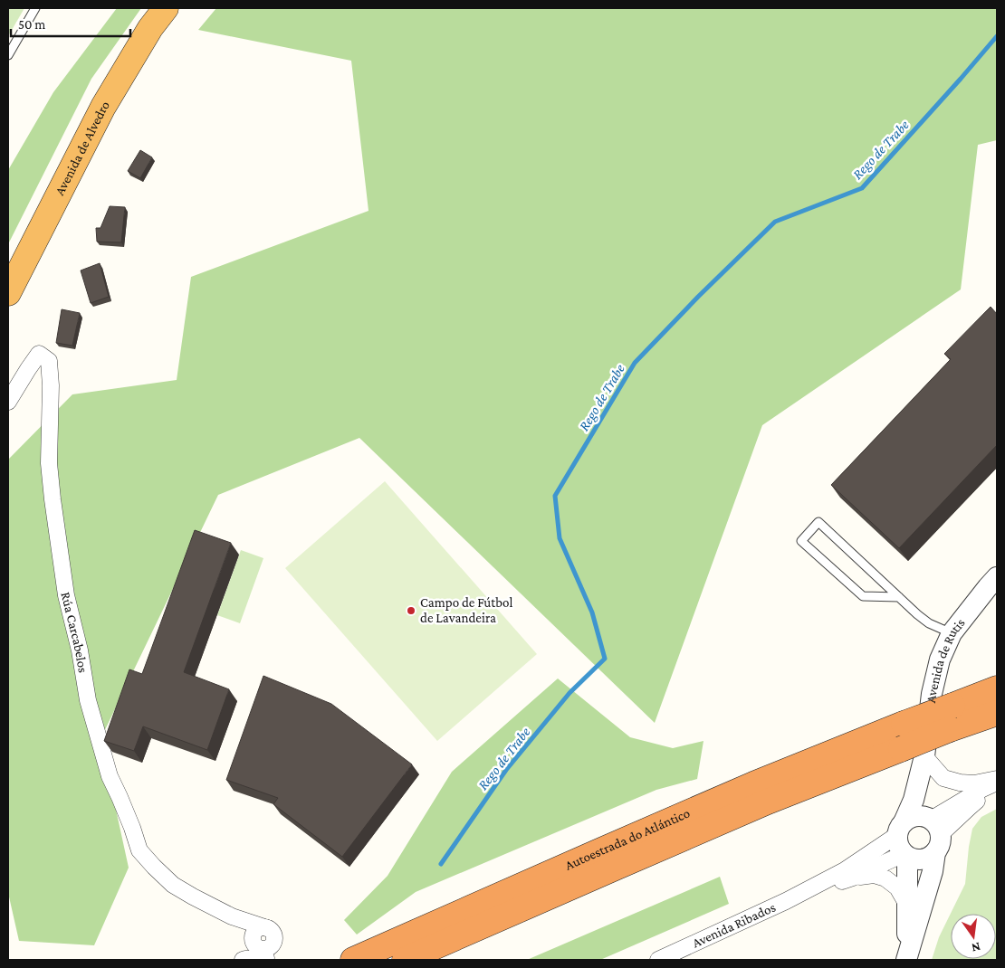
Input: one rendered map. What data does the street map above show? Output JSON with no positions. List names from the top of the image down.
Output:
{
  "streets": {
    "highway": ["Avenida de Alvedro", "Autoestrada do Atlántico"],
    "street": ["Rúa Carcabelos", "Avenida de Rutis", "Avenida Ribados"]
  },
  "crossings": [
    ["Avenida de Rutis", "Avenida Ribados"]
  ],
  "water": ["Rego de Trabe"],
  "places": ["Campo de Fútbol de Lavandeira"],
  "scale_bar": "50 m",
  "north": "bottom"
}
